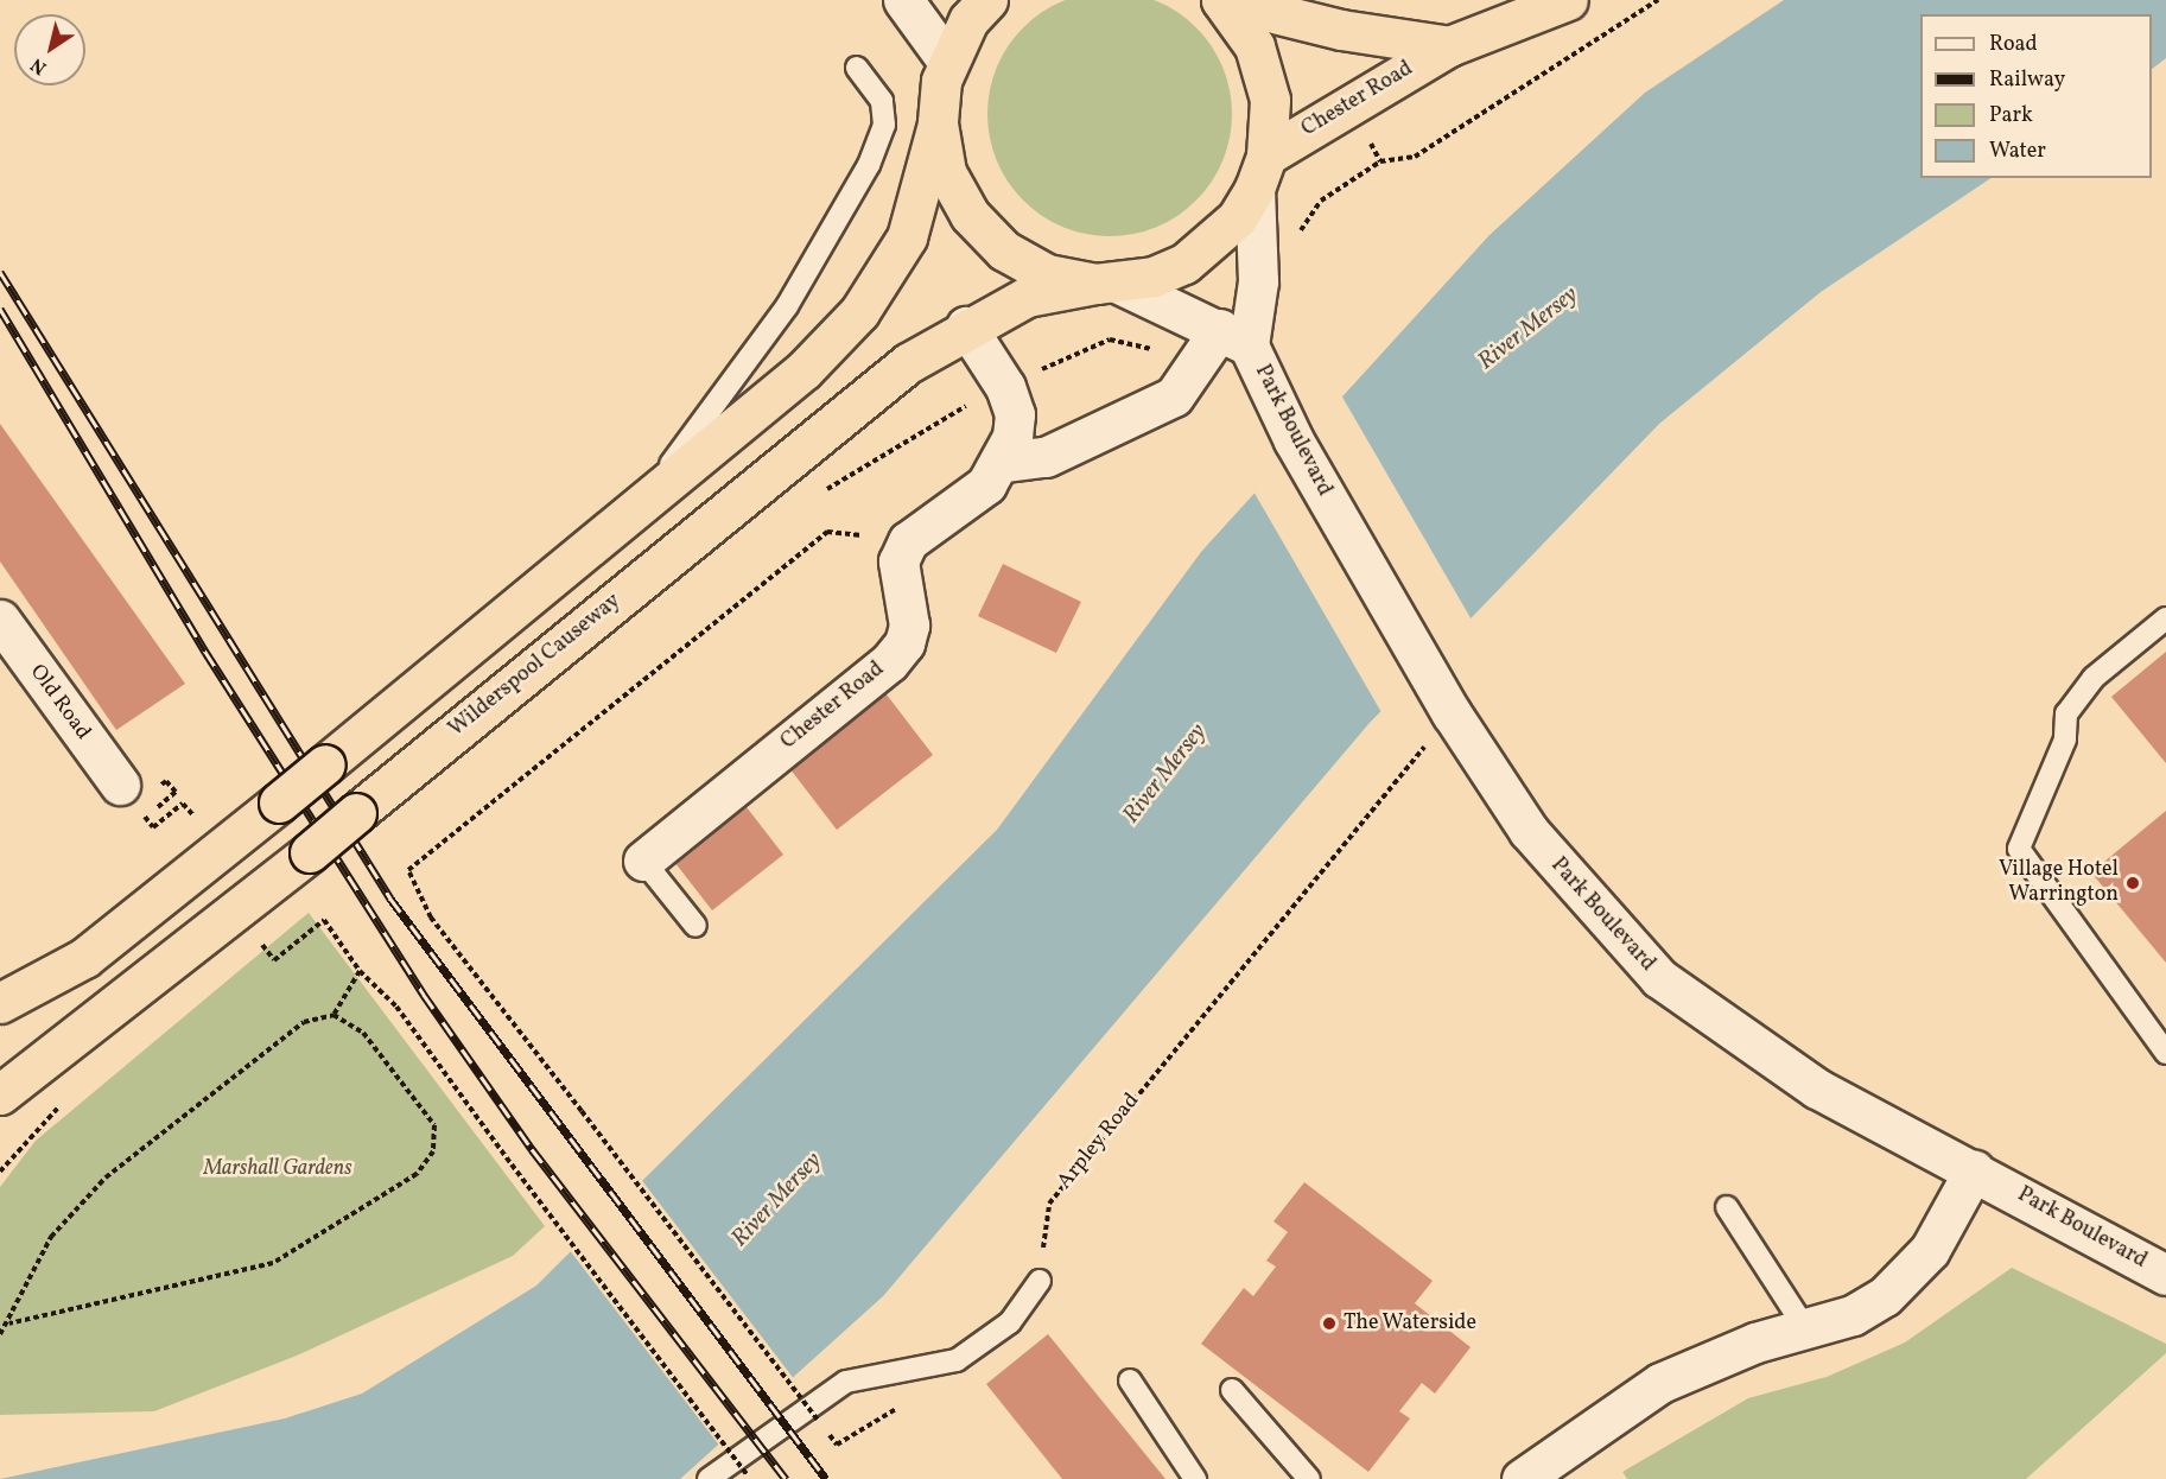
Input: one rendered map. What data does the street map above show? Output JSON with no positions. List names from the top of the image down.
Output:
{
  "streets": {
    "highway": ["Chester Road", "Wilderspool Causeway"],
    "street": ["Park Boulevard", "Old Road"],
    "path": ["Arpley Road"]
  },
  "crossings": [
    ["Chester Road", "Park Boulevard"],
    ["Chester Road", "Wilderspool Causeway"],
    ["Park Boulevard", "Wilderspool Causeway"],
    ["Park Boulevard", "Arpley Road"]
  ],
  "water": ["River Mersey"],
  "parks": ["Marshall Gardens"],
  "places": ["Village Hotel Warrington", "The Waterside"],
  "legend": [
    "Road",
    "Railway",
    "Park",
    "Water"
  ],
  "north": "bottom left"
}
